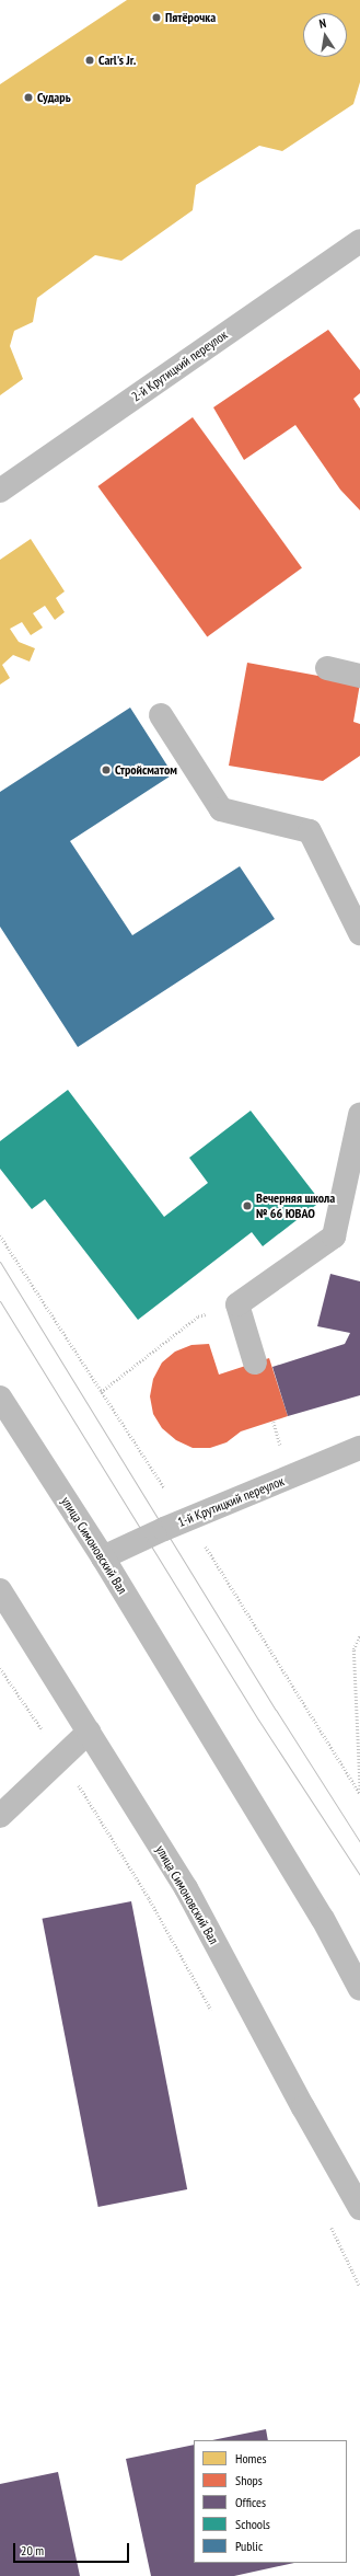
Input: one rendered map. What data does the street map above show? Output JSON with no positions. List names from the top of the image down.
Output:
{
  "streets": {
    "main road": ["2-й Крутицкий переулок", "1-й Крутицкий переулок", "улица Симоновский Вал"]
  },
  "crossings": [
    ["1-й Крутицкий переулок", "улица Симоновский Вал"]
  ],
  "places": [
    "Пятёрочка",
    "Carl's Jr.",
    "Сударь",
    "Стройсматом",
    "Вечерняя школа № 66 ЮВАО"
  ],
  "legend": [
    "Homes",
    "Shops",
    "Offices",
    "Schools",
    "Public"
  ],
  "scale_bar": "20 m",
  "north": "top"
}
